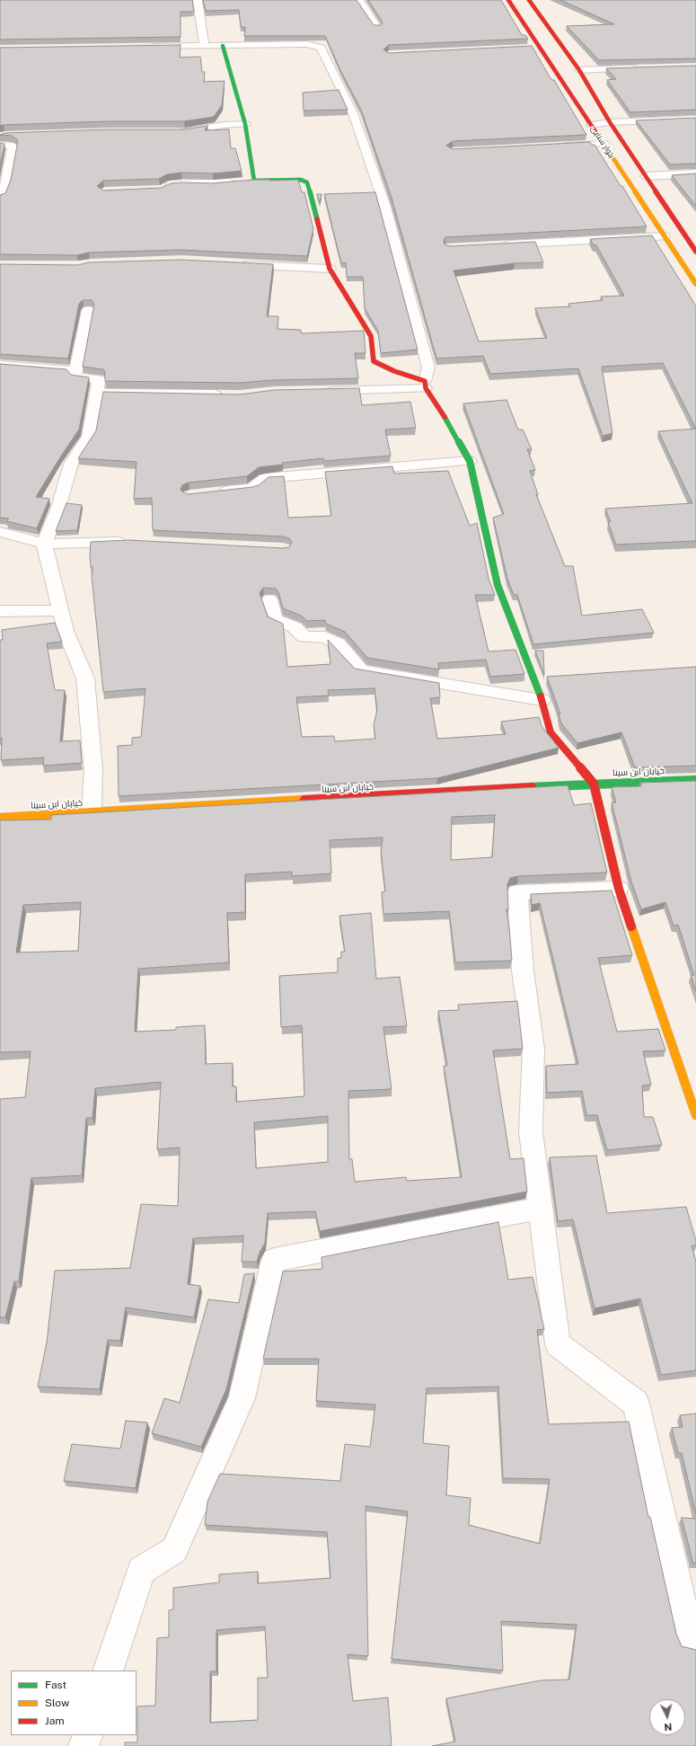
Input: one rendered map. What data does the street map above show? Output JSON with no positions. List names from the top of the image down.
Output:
{
  "streets": {
    "street": ["بلوار سنایی", "خیابان ابن سینا"]
  },
  "legend": ["Fast", "Slow", "Jam"],
  "north": "bottom"
}
